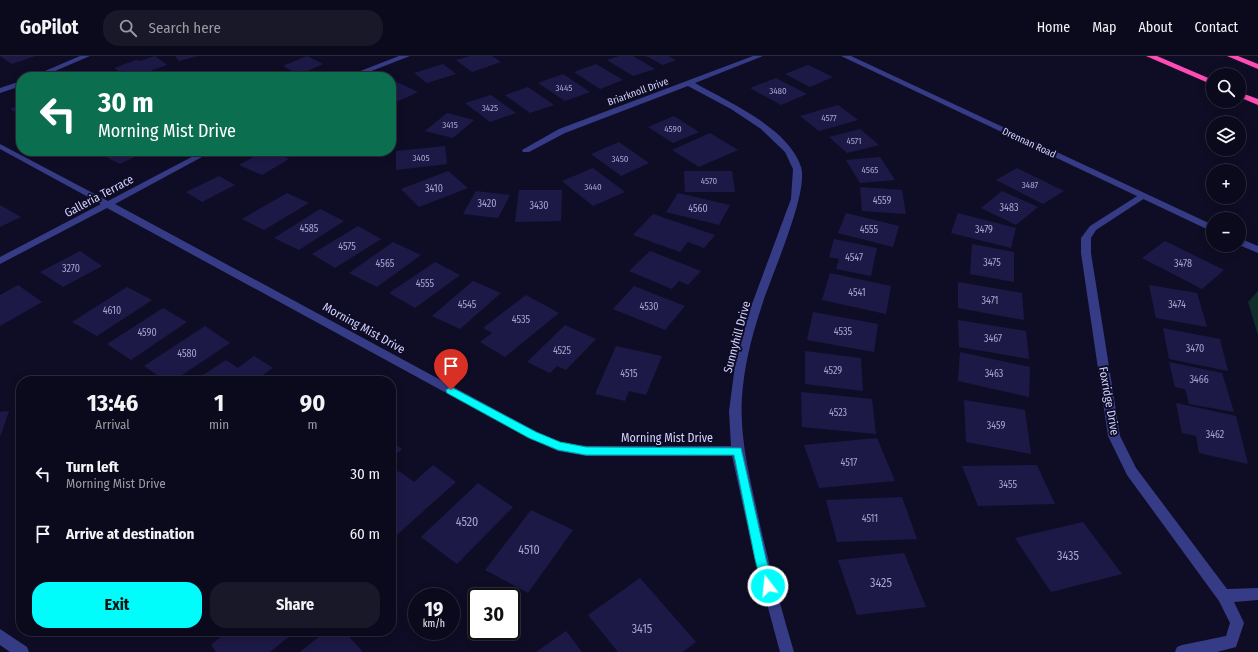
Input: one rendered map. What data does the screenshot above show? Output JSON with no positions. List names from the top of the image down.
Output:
{
  "streets": {
    "street": [
      "Briarknoll Drive",
      "Drennan Road",
      "Galleria Terrace",
      "Morning Mist Drive",
      "Sunnyhill Drive",
      "Foxridge Drive"
    ]
  },
  "crossings": [
    ["Briarknoll Drive", "Sunnyhill Drive"],
    ["Drennan Road", "Foxridge Drive"],
    ["Galleria Terrace", "Morning Mist Drive"],
    ["Morning Mist Drive", "Sunnyhill Drive"]
  ],
  "house_numbers": [
    "3445",
    "3480",
    "3425",
    "4577",
    "3415",
    "4590",
    "4571",
    "3405",
    "3450",
    "4565",
    "4570",
    "3487",
    "3440",
    "3410",
    "4559",
    "3420",
    "3430",
    "3483",
    "4560",
    "4585",
    "4555",
    "3479",
    "4575",
    "4547",
    "3475",
    "4565",
    "3478",
    "3270",
    "4555",
    "4541",
    "3471",
    "4545",
    "3474",
    "4530",
    "4610",
    "4535",
    "4535",
    "4590",
    "3467",
    "3470",
    "4525",
    "4580",
    "4529",
    "4515",
    "3463",
    "3466",
    "4523",
    "3459",
    "3462",
    "4517",
    "3455",
    "4511",
    "4520",
    "4510",
    "3435",
    "3425",
    "3415"
  ],
  "page": {
    "header": "GoPilot",
    "search": "Search here",
    "nav": [
      "Home",
      "Map",
      "About",
      "Contact"
    ],
    "map_buttons": ["+", "−"],
    "turn": ["30 m", "Morning Mist Drive"],
    "eta": [
      "13:46",
      "Arrival",
      "1",
      "min",
      "90",
      "m"
    ],
    "list": [
      {
        "name": "Turn left",
        "note": "Morning Mist Drive",
        "value": "30 m"
      },
      {
        "name": "Arrive at destination",
        "value": "60 m"
      }
    ],
    "buttons": ["Exit", "Share"],
    "speed": "19 km/h",
    "limit": "30"
  }
}
